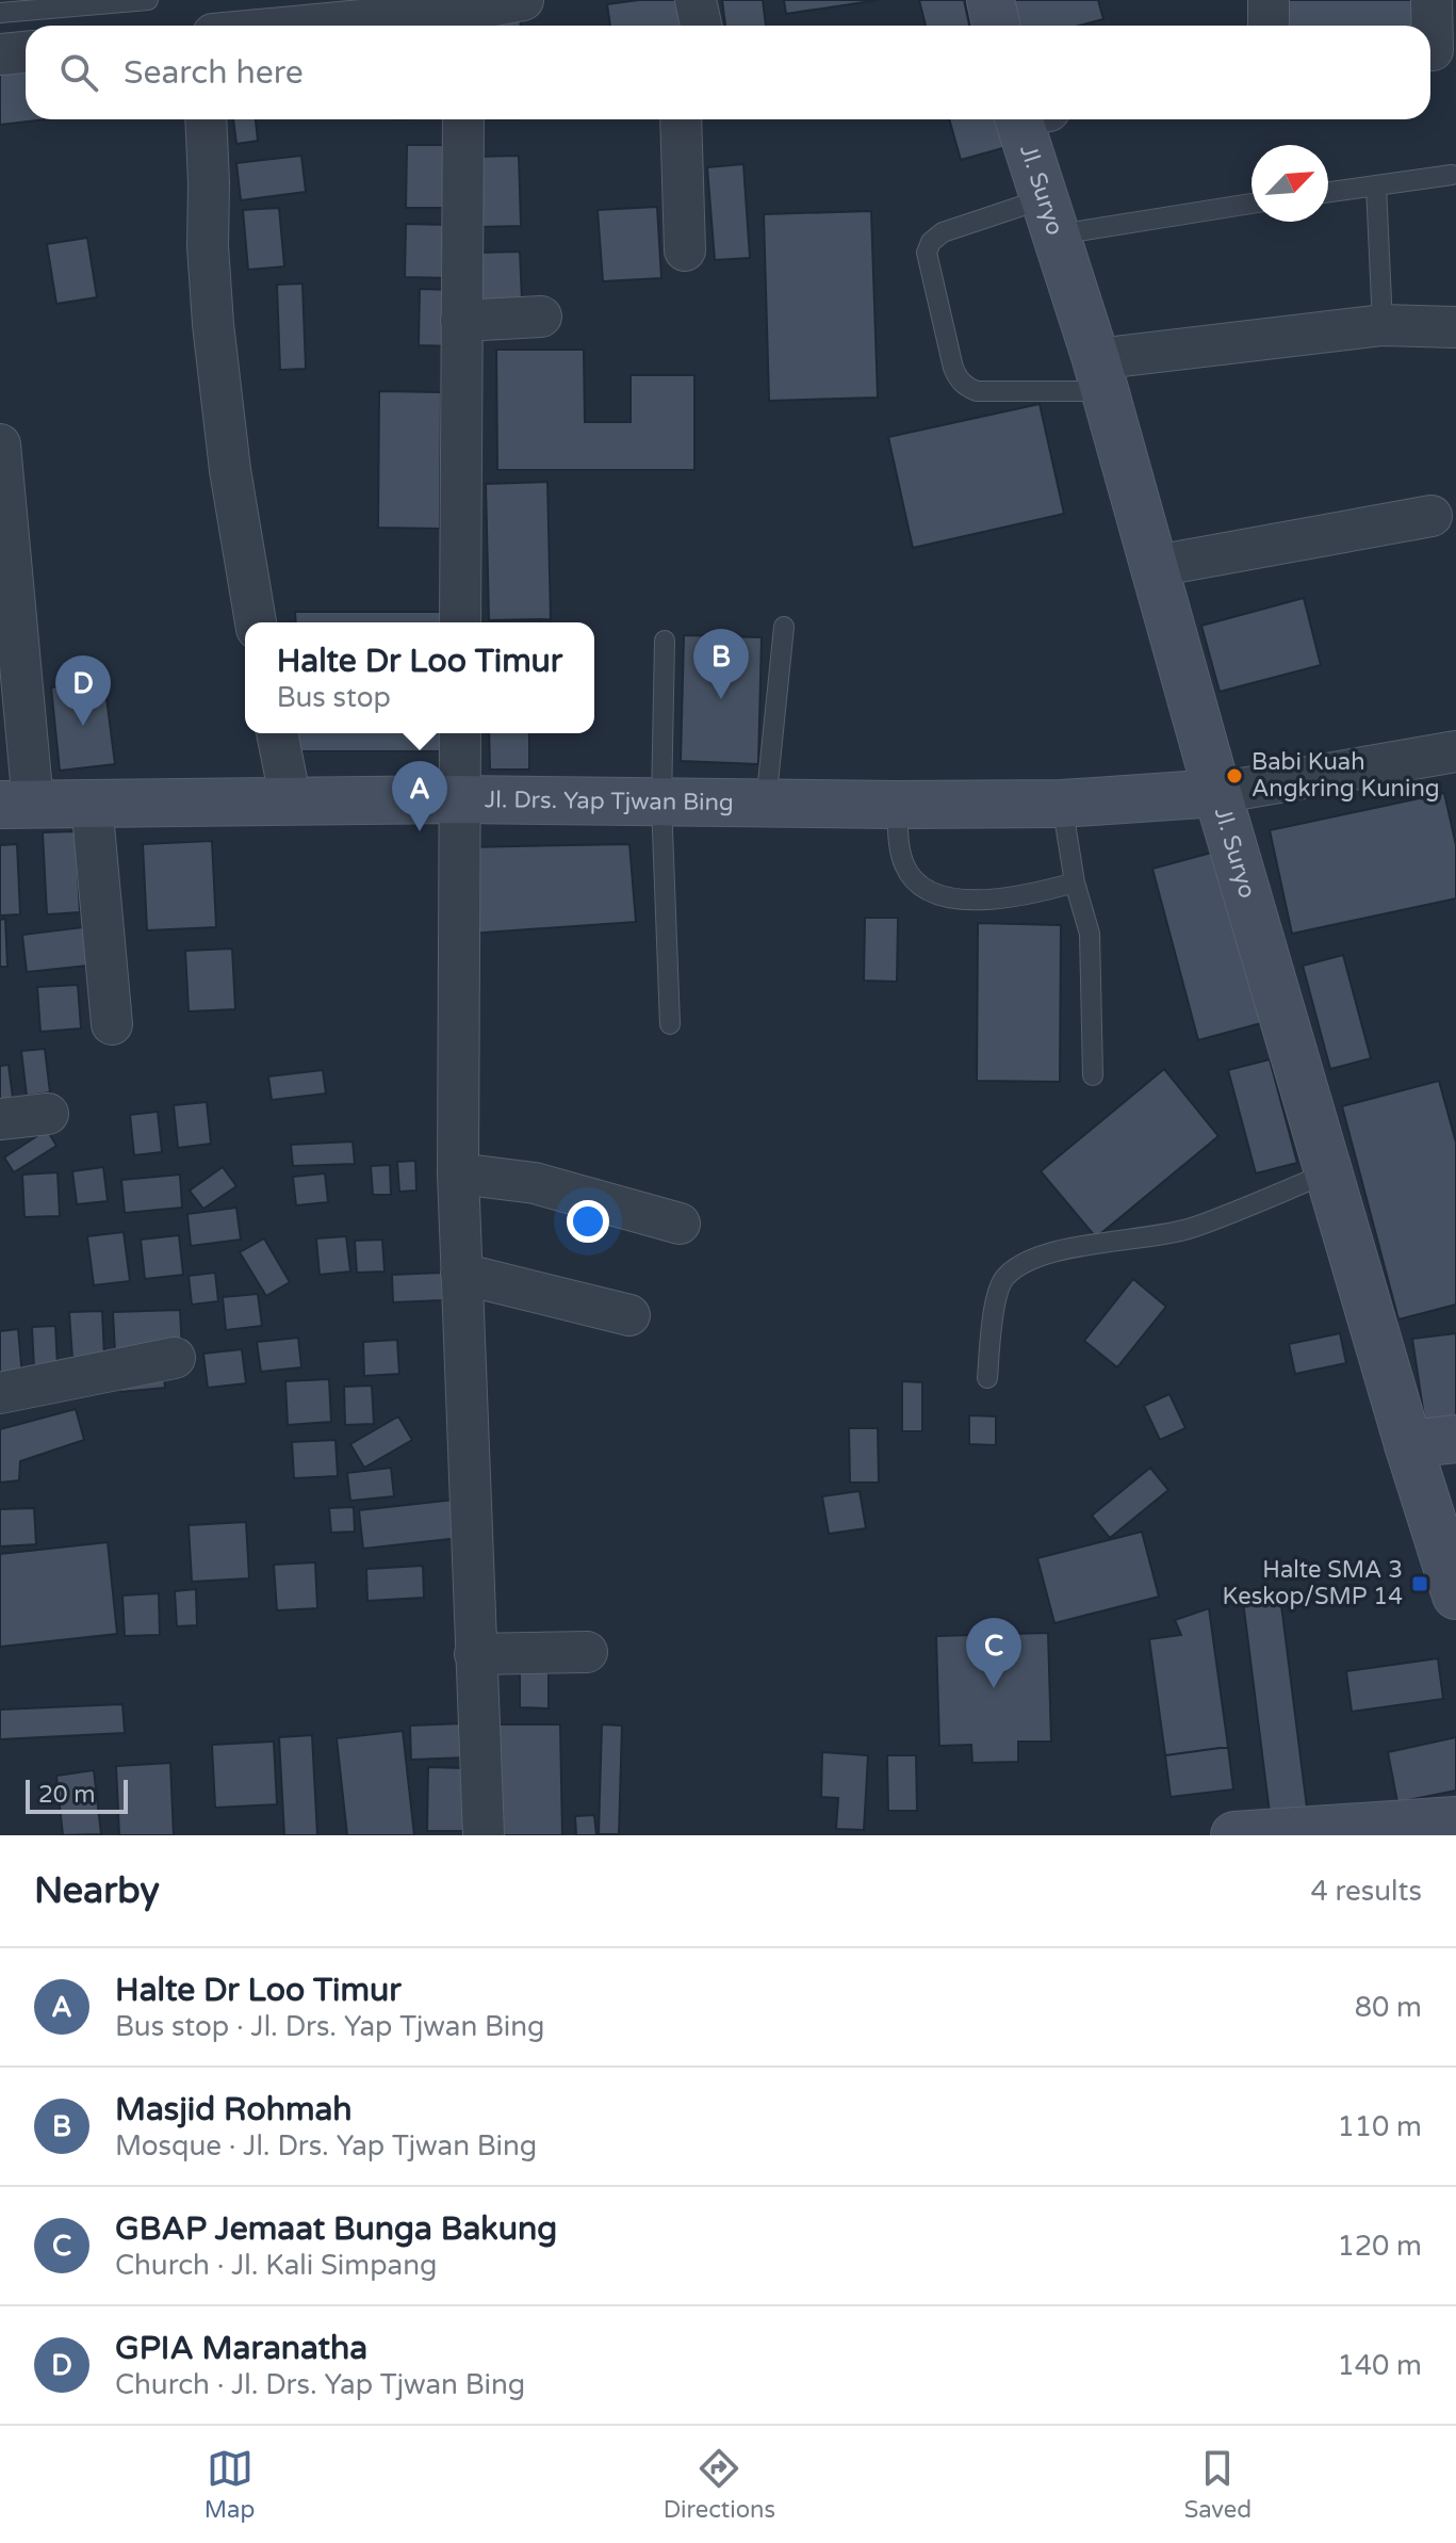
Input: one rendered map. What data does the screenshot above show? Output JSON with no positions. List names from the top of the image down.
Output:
{
  "streets": {
    "street": ["Jl. Suryo", "Jl. Drs. Yap Tjwan Bing"]
  },
  "crossings": [
    ["Jl. Suryo", "Jl. Drs. Yap Tjwan Bing"]
  ],
  "places": {
    "other": ["Babi Kuah Angkring Kuning"],
    "transit": ["Halte SMA 3 Keskop/SMP 14"]
  },
  "scale_bar": "20 m",
  "north": "top right",
  "page": {
    "search": "Search here",
    "popup": ["Halte Dr Loo Timur", "Bus stop"],
    "pins": [
      "B",
      "D",
      "A",
      "C"
    ],
    "scale": "20 m",
    "heading": ["Nearby", "4 results"],
    "list": [
      {
        "mark": "A",
        "name": "Halte Dr Loo Timur",
        "note": "Bus stop · Jl. Drs. Yap Tjwan Bing",
        "value": "80 m"
      },
      {
        "mark": "B",
        "name": "Masjid Rohmah",
        "note": "Mosque · Jl. Drs. Yap Tjwan Bing",
        "value": "110 m"
      },
      {
        "mark": "C",
        "name": "GBAP Jemaat Bunga Bakung",
        "note": "Church · Jl. Kali Simpang",
        "value": "120 m"
      },
      {
        "mark": "D",
        "name": "GPIA Maranatha",
        "note": "Church · Jl. Drs. Yap Tjwan Bing",
        "value": "140 m"
      }
    ],
    "nav": ["Map", "Directions", "Saved"]
  }
}
